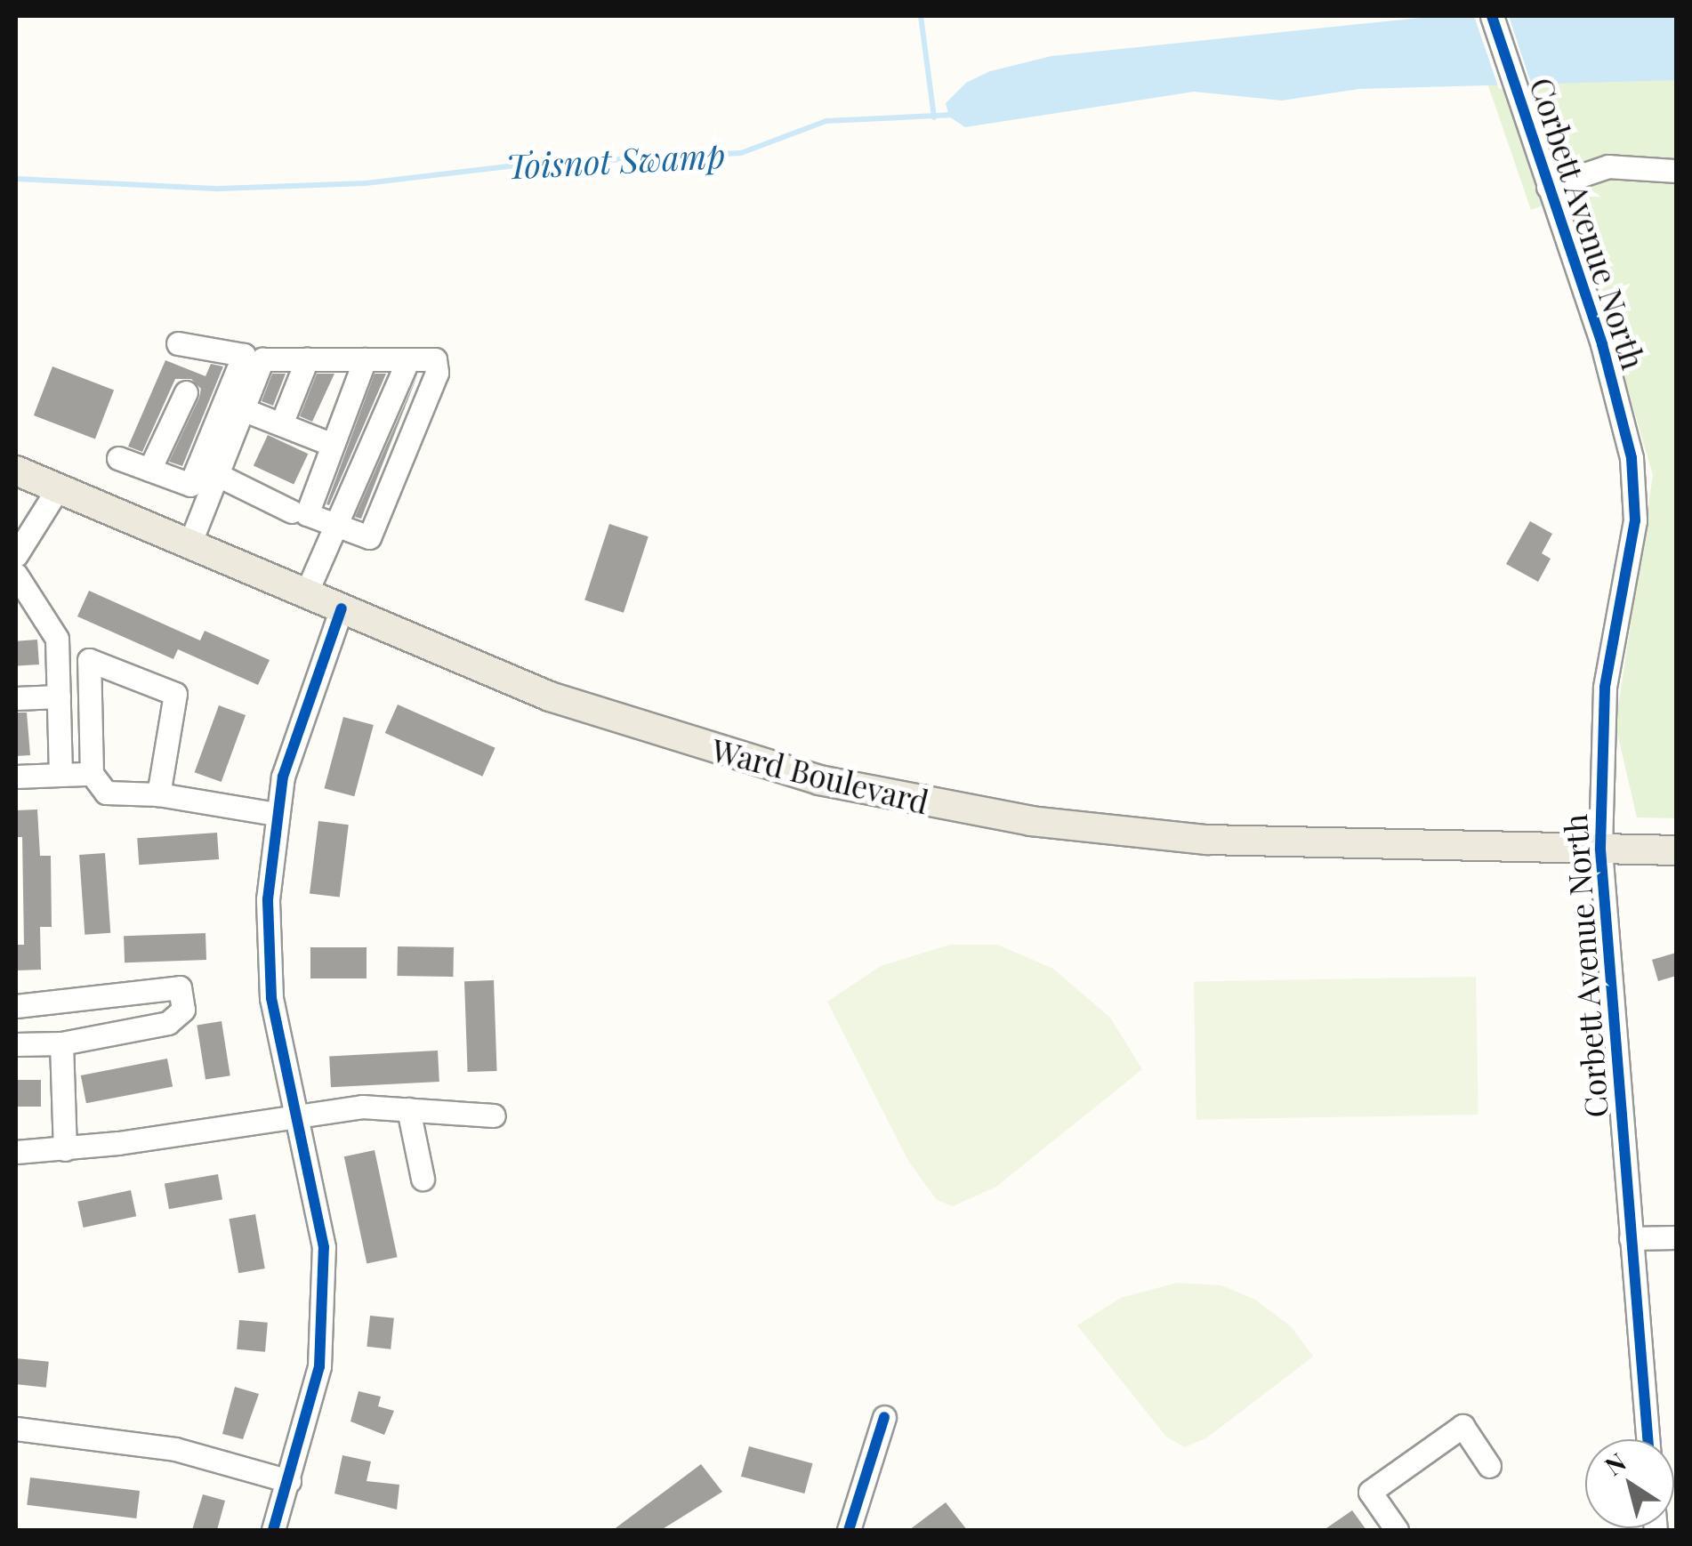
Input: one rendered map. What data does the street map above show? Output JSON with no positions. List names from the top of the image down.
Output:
{
  "streets": {
    "main road": ["Ward Boulevard"],
    "street": ["Corbett Avenue North"]
  },
  "crossings": [
    ["Corbett Avenue North", "Ward Boulevard"]
  ],
  "water": ["Toisnot Swamp"],
  "north": "top left"
}
